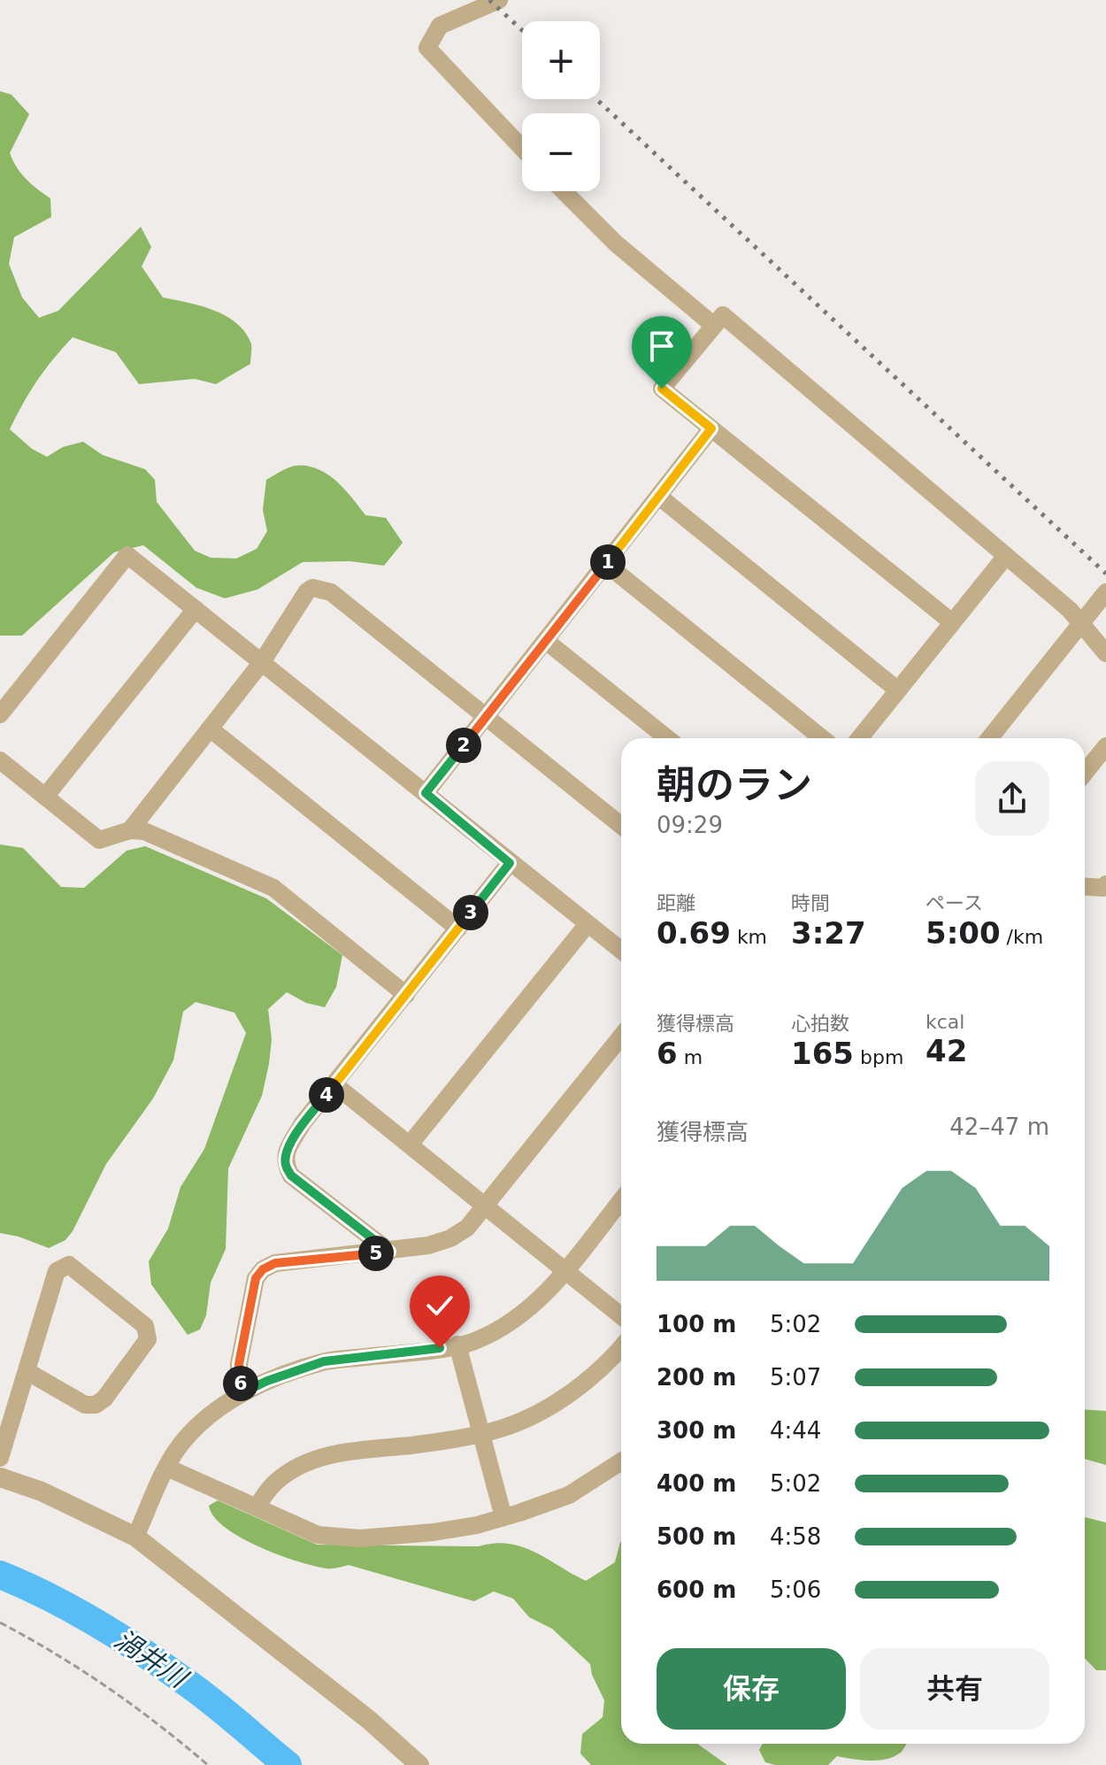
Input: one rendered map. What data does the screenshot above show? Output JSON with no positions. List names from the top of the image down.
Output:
{
  "water": ["渦井川"],
  "page": {
    "map_buttons": ["+", "−"],
    "pins": [
      "1",
      "2",
      "3",
      "4",
      "5",
      "6"
    ],
    "heading": ["朝のラン", "09:29"],
    "stats": [
      ["距離", "0.69 km"],
      ["時間", "3:27"],
      ["ペース", "5:00 /km"],
      ["獲得標高", "6 m"],
      ["心拍数", "165 bpm"],
      ["kcal", "42"]
    ],
    "chart": ["獲得標高", "42–47 m"],
    "list": [
      {
        "name": "100 m",
        "note": "5:02"
      },
      {
        "name": "200 m",
        "note": "5:07"
      },
      {
        "name": "300 m",
        "note": "4:44"
      },
      {
        "name": "400 m",
        "note": "5:02"
      },
      {
        "name": "500 m",
        "note": "4:58"
      },
      {
        "name": "600 m",
        "note": "5:06"
      }
    ],
    "buttons": ["保存", "共有"]
  }
}
